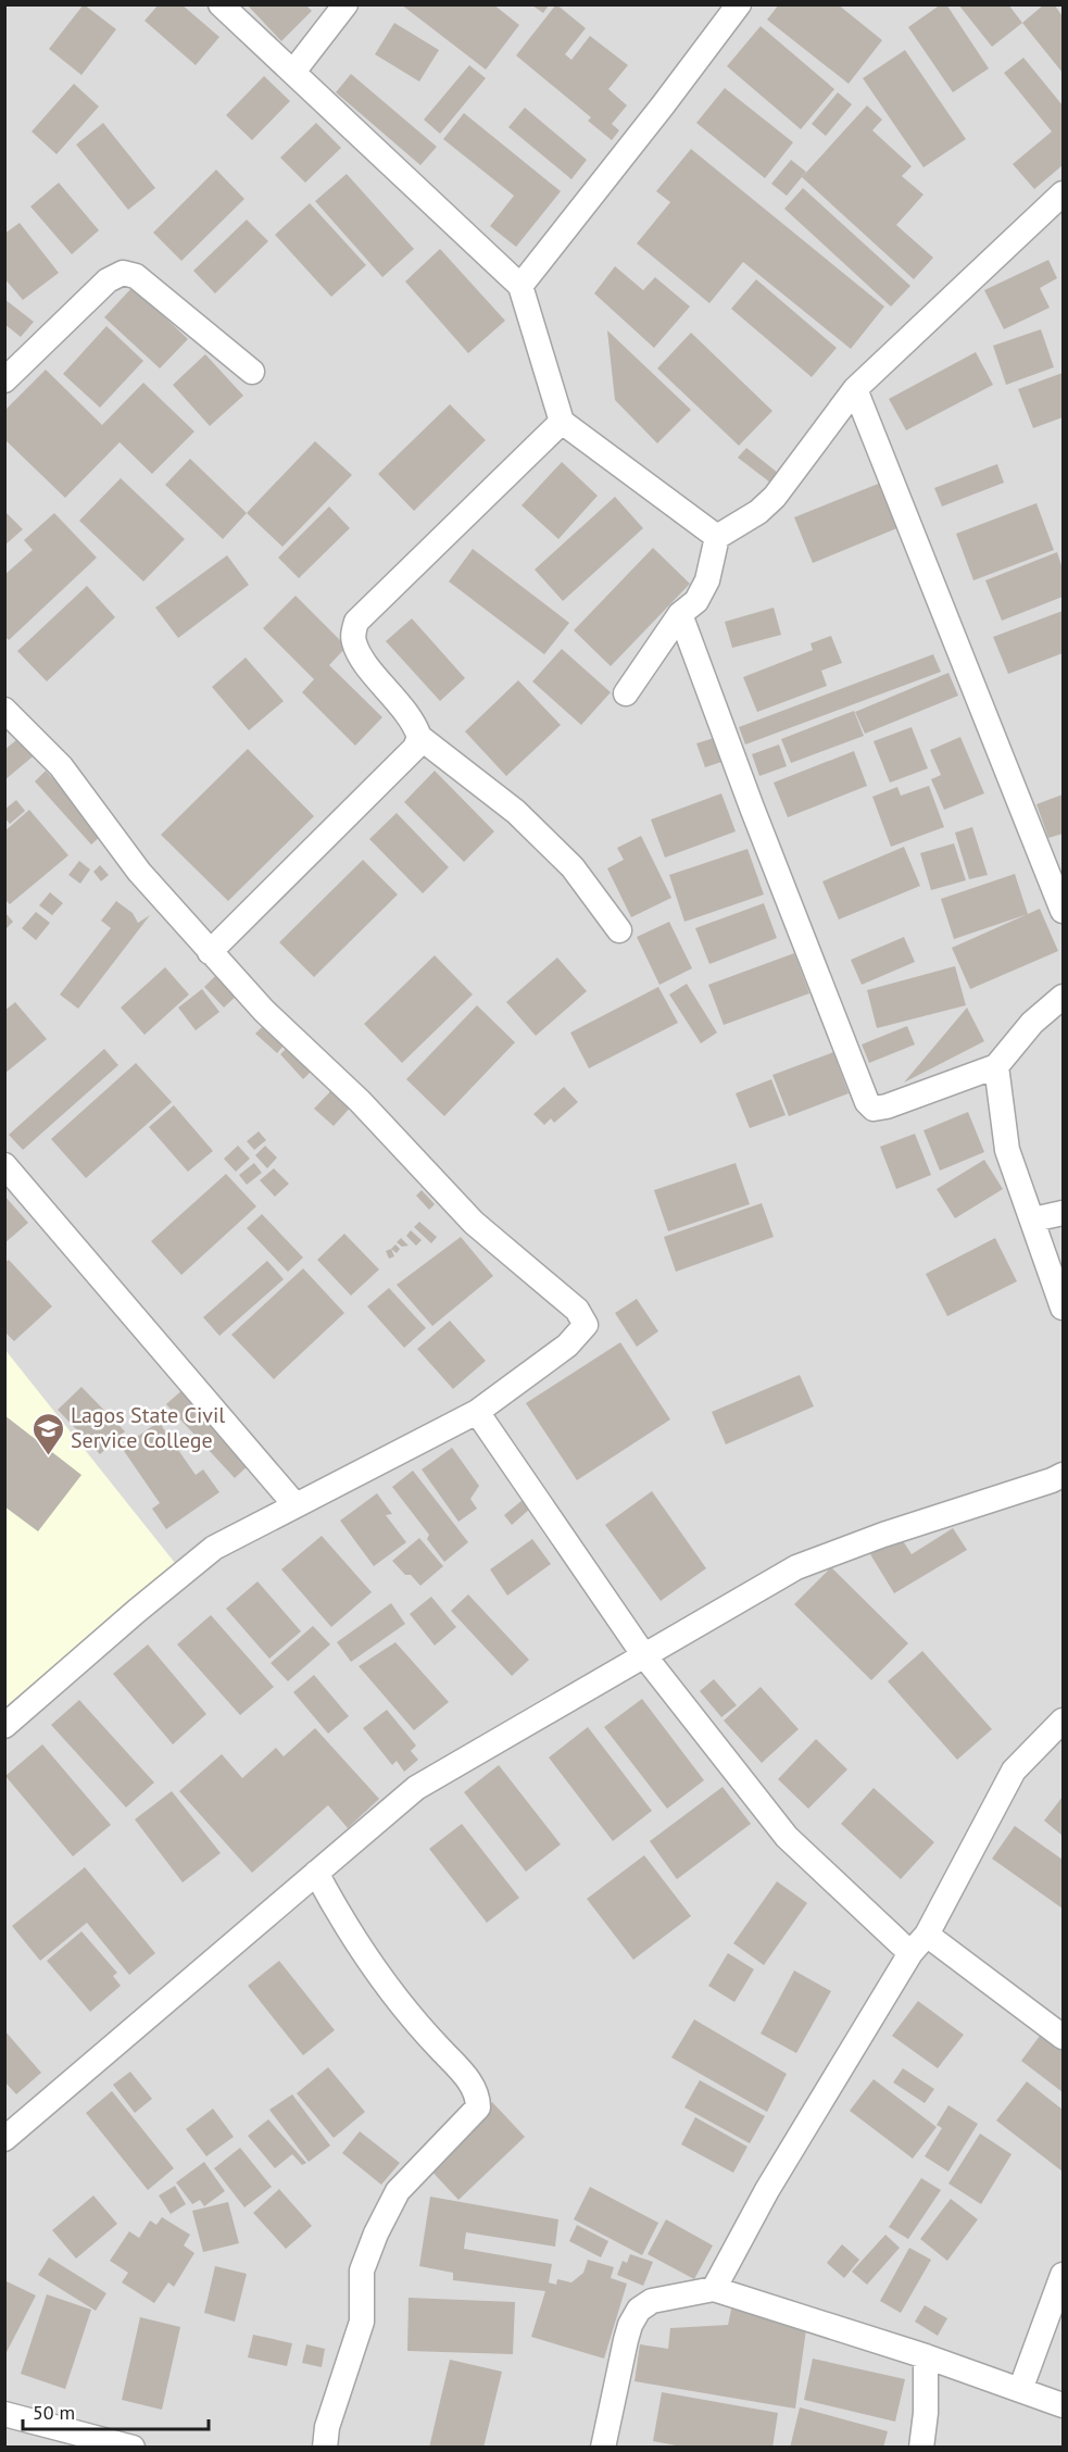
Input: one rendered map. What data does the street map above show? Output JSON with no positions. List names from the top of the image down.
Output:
{
  "places": {
    "school or university": ["Lagos State Civil Service College"]
  },
  "scale_bar": "50 m"
}
